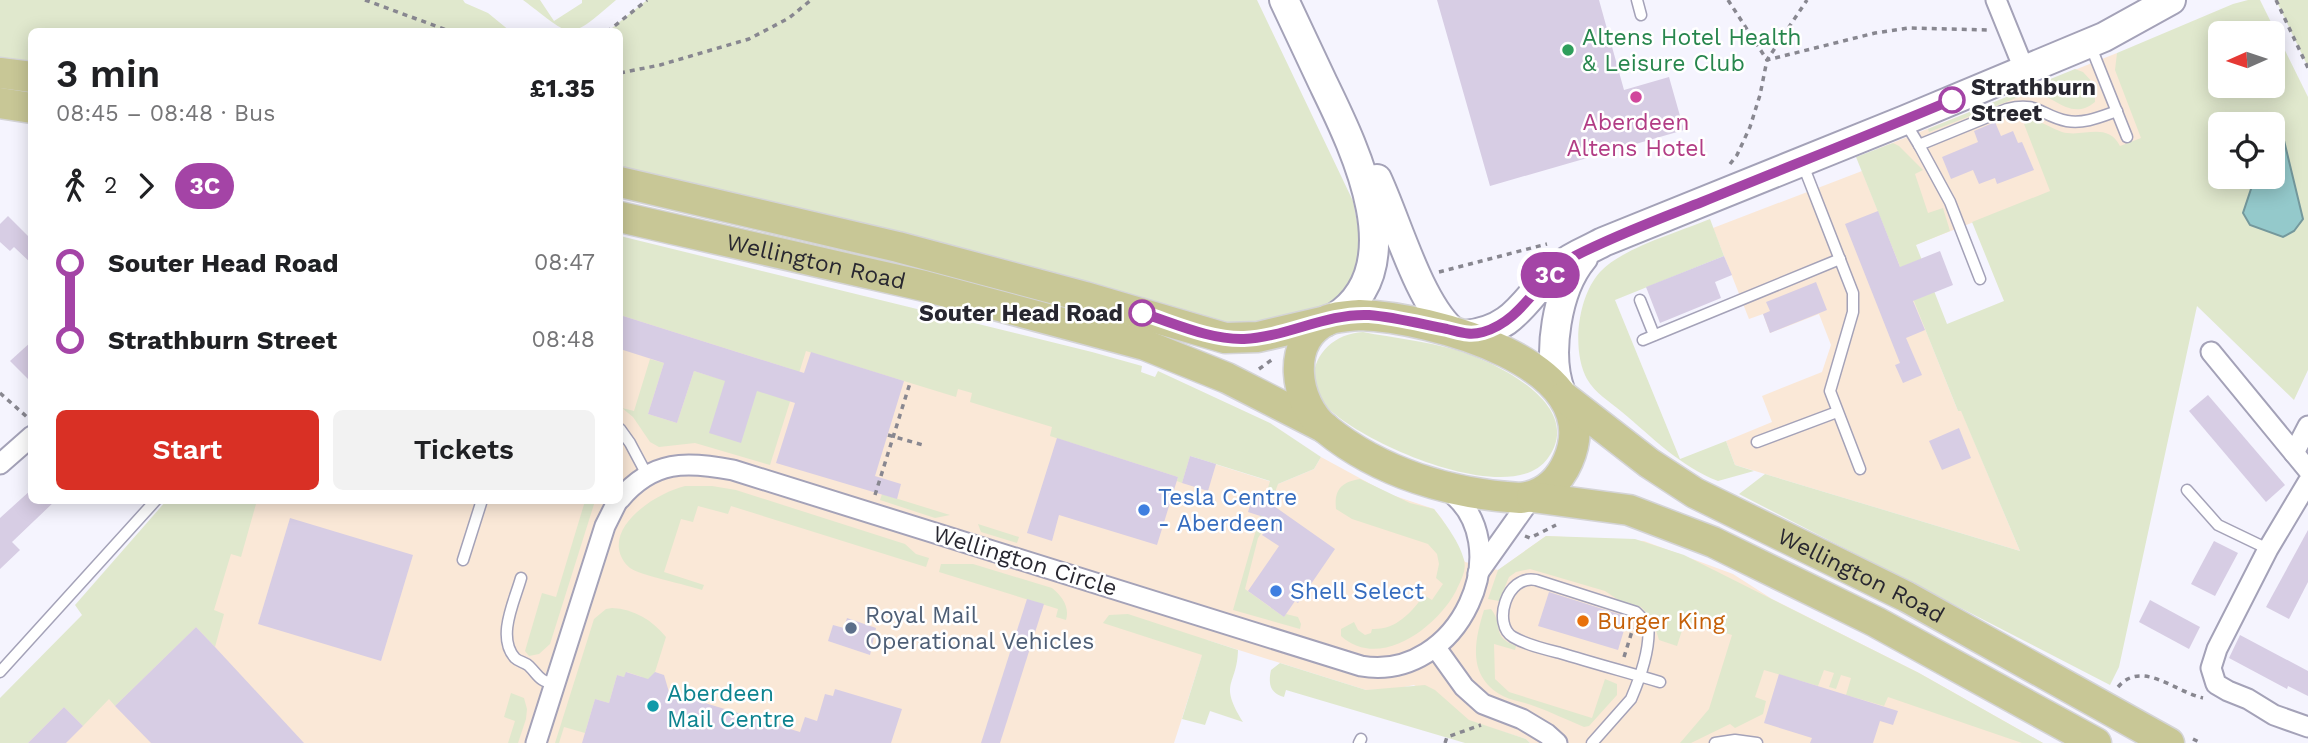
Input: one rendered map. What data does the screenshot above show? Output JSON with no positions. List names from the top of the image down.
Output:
{
  "streets": {
    "main road": ["Wellington Road"],
    "street": ["Wellington Circle"]
  },
  "crossings": [
    ["Wellington Road", "Wellington Circle"]
  ],
  "places": [
    "Altens Hotel Health & Leisure Club",
    "Aberdeen Altens Hotel",
    "Strathburn Street",
    "Souter Head Road",
    "Tesla Centre - Aberdeen",
    "Shell Select",
    "Burger King",
    "Royal Mail Operational Vehicles",
    "Aberdeen Mail Centre"
  ],
  "lines": ["bus line 3C"],
  "north": "left",
  "page": {
    "on_map": "3C",
    "heading": ["3 min", "08:45 – 08:48 · Bus", "£1.35"],
    "legs": ["2", "3C"],
    "list": [
      {
        "name": "Souter Head Road",
        "value": "08:47"
      },
      {
        "name": "Strathburn Street",
        "value": "08:48"
      }
    ],
    "buttons": ["Start", "Tickets"]
  }
}
